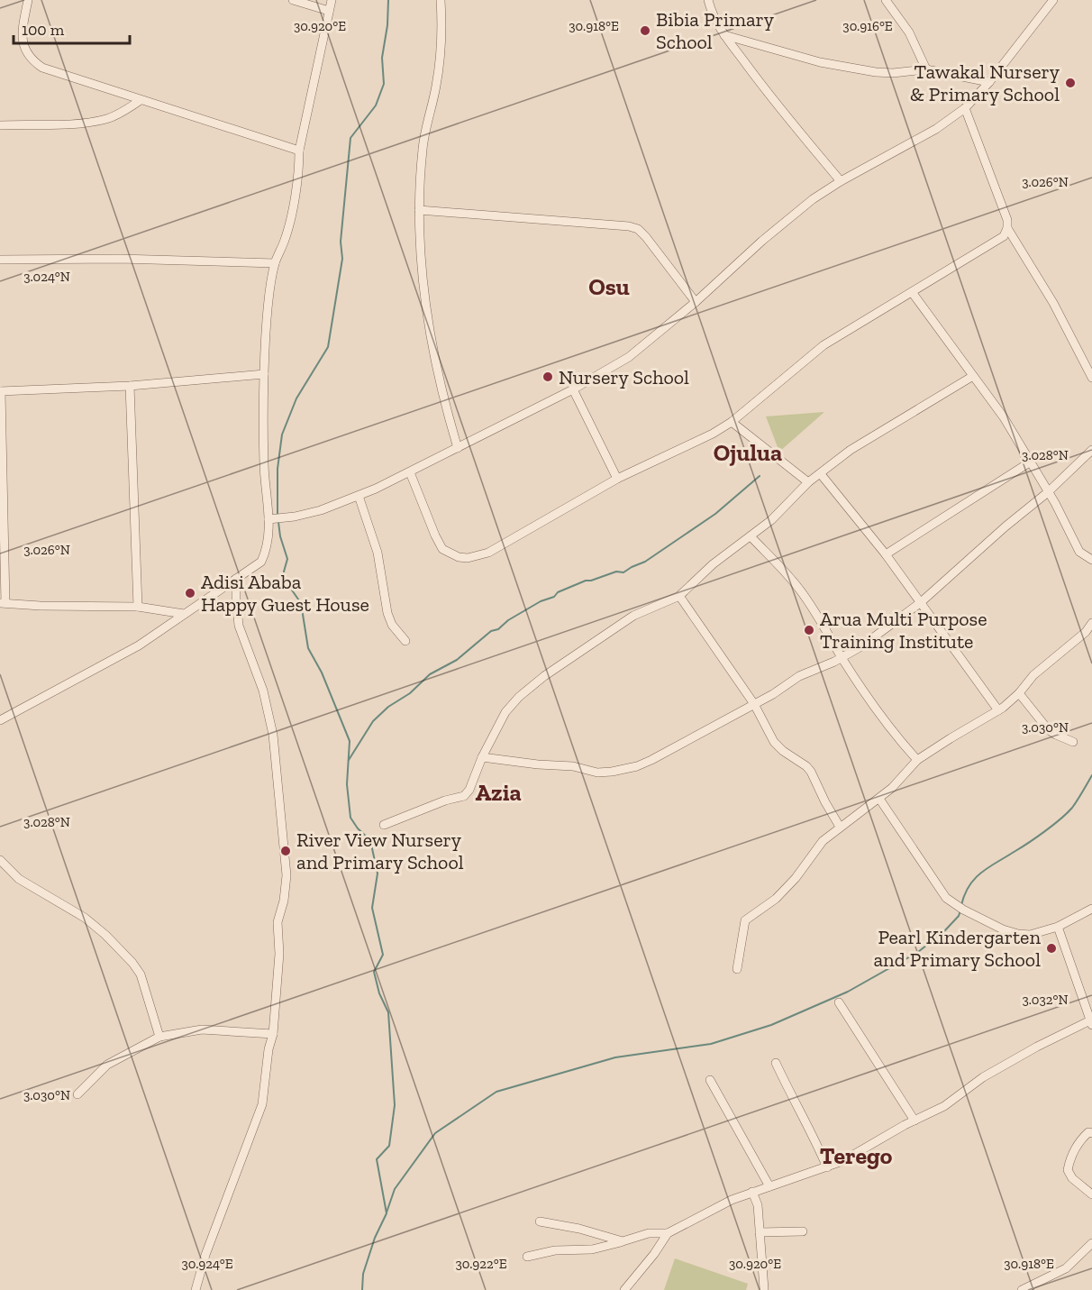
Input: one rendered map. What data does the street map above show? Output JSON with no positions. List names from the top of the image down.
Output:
{
  "districts": [
    "Osu",
    "Ojulua",
    "Azia",
    "Terego"
  ],
  "places": [
    "Bibia Primary School",
    "Tawakal Nursery & Primary School",
    "Nursery School",
    "Adisi Ababa Happy Guest House",
    "Arua Multi Purpose Training Institute",
    "River View Nursery and Primary School",
    "Pearl Kindergarten and Primary School"
  ],
  "scale_bar": "100 m",
  "coordinates": [
    "30.920°E",
    "30.918°E",
    "30.916°E",
    "3.026°N",
    "3.024°N",
    "3.028°N",
    "3.030°N",
    "3.032°N",
    "30.924°E",
    "30.922°E"
  ]
}
